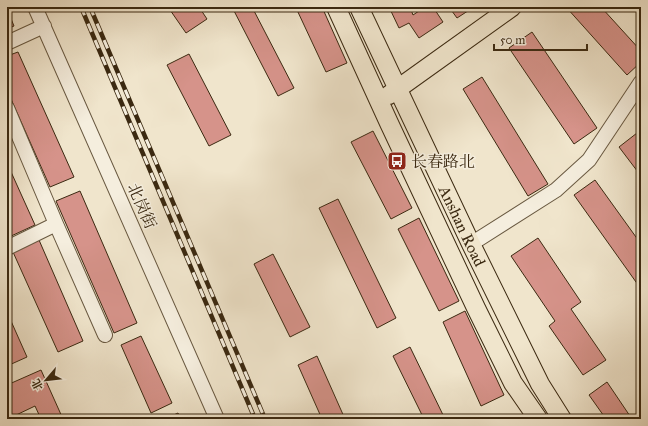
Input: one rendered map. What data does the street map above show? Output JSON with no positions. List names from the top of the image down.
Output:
{
  "streets": {
    "main road": ["Anshan Road"],
    "street": ["北岗街"]
  },
  "places": {
    "bus stop": ["长春路北"]
  },
  "scale_bar": "50 m",
  "north": "bottom left"
}
